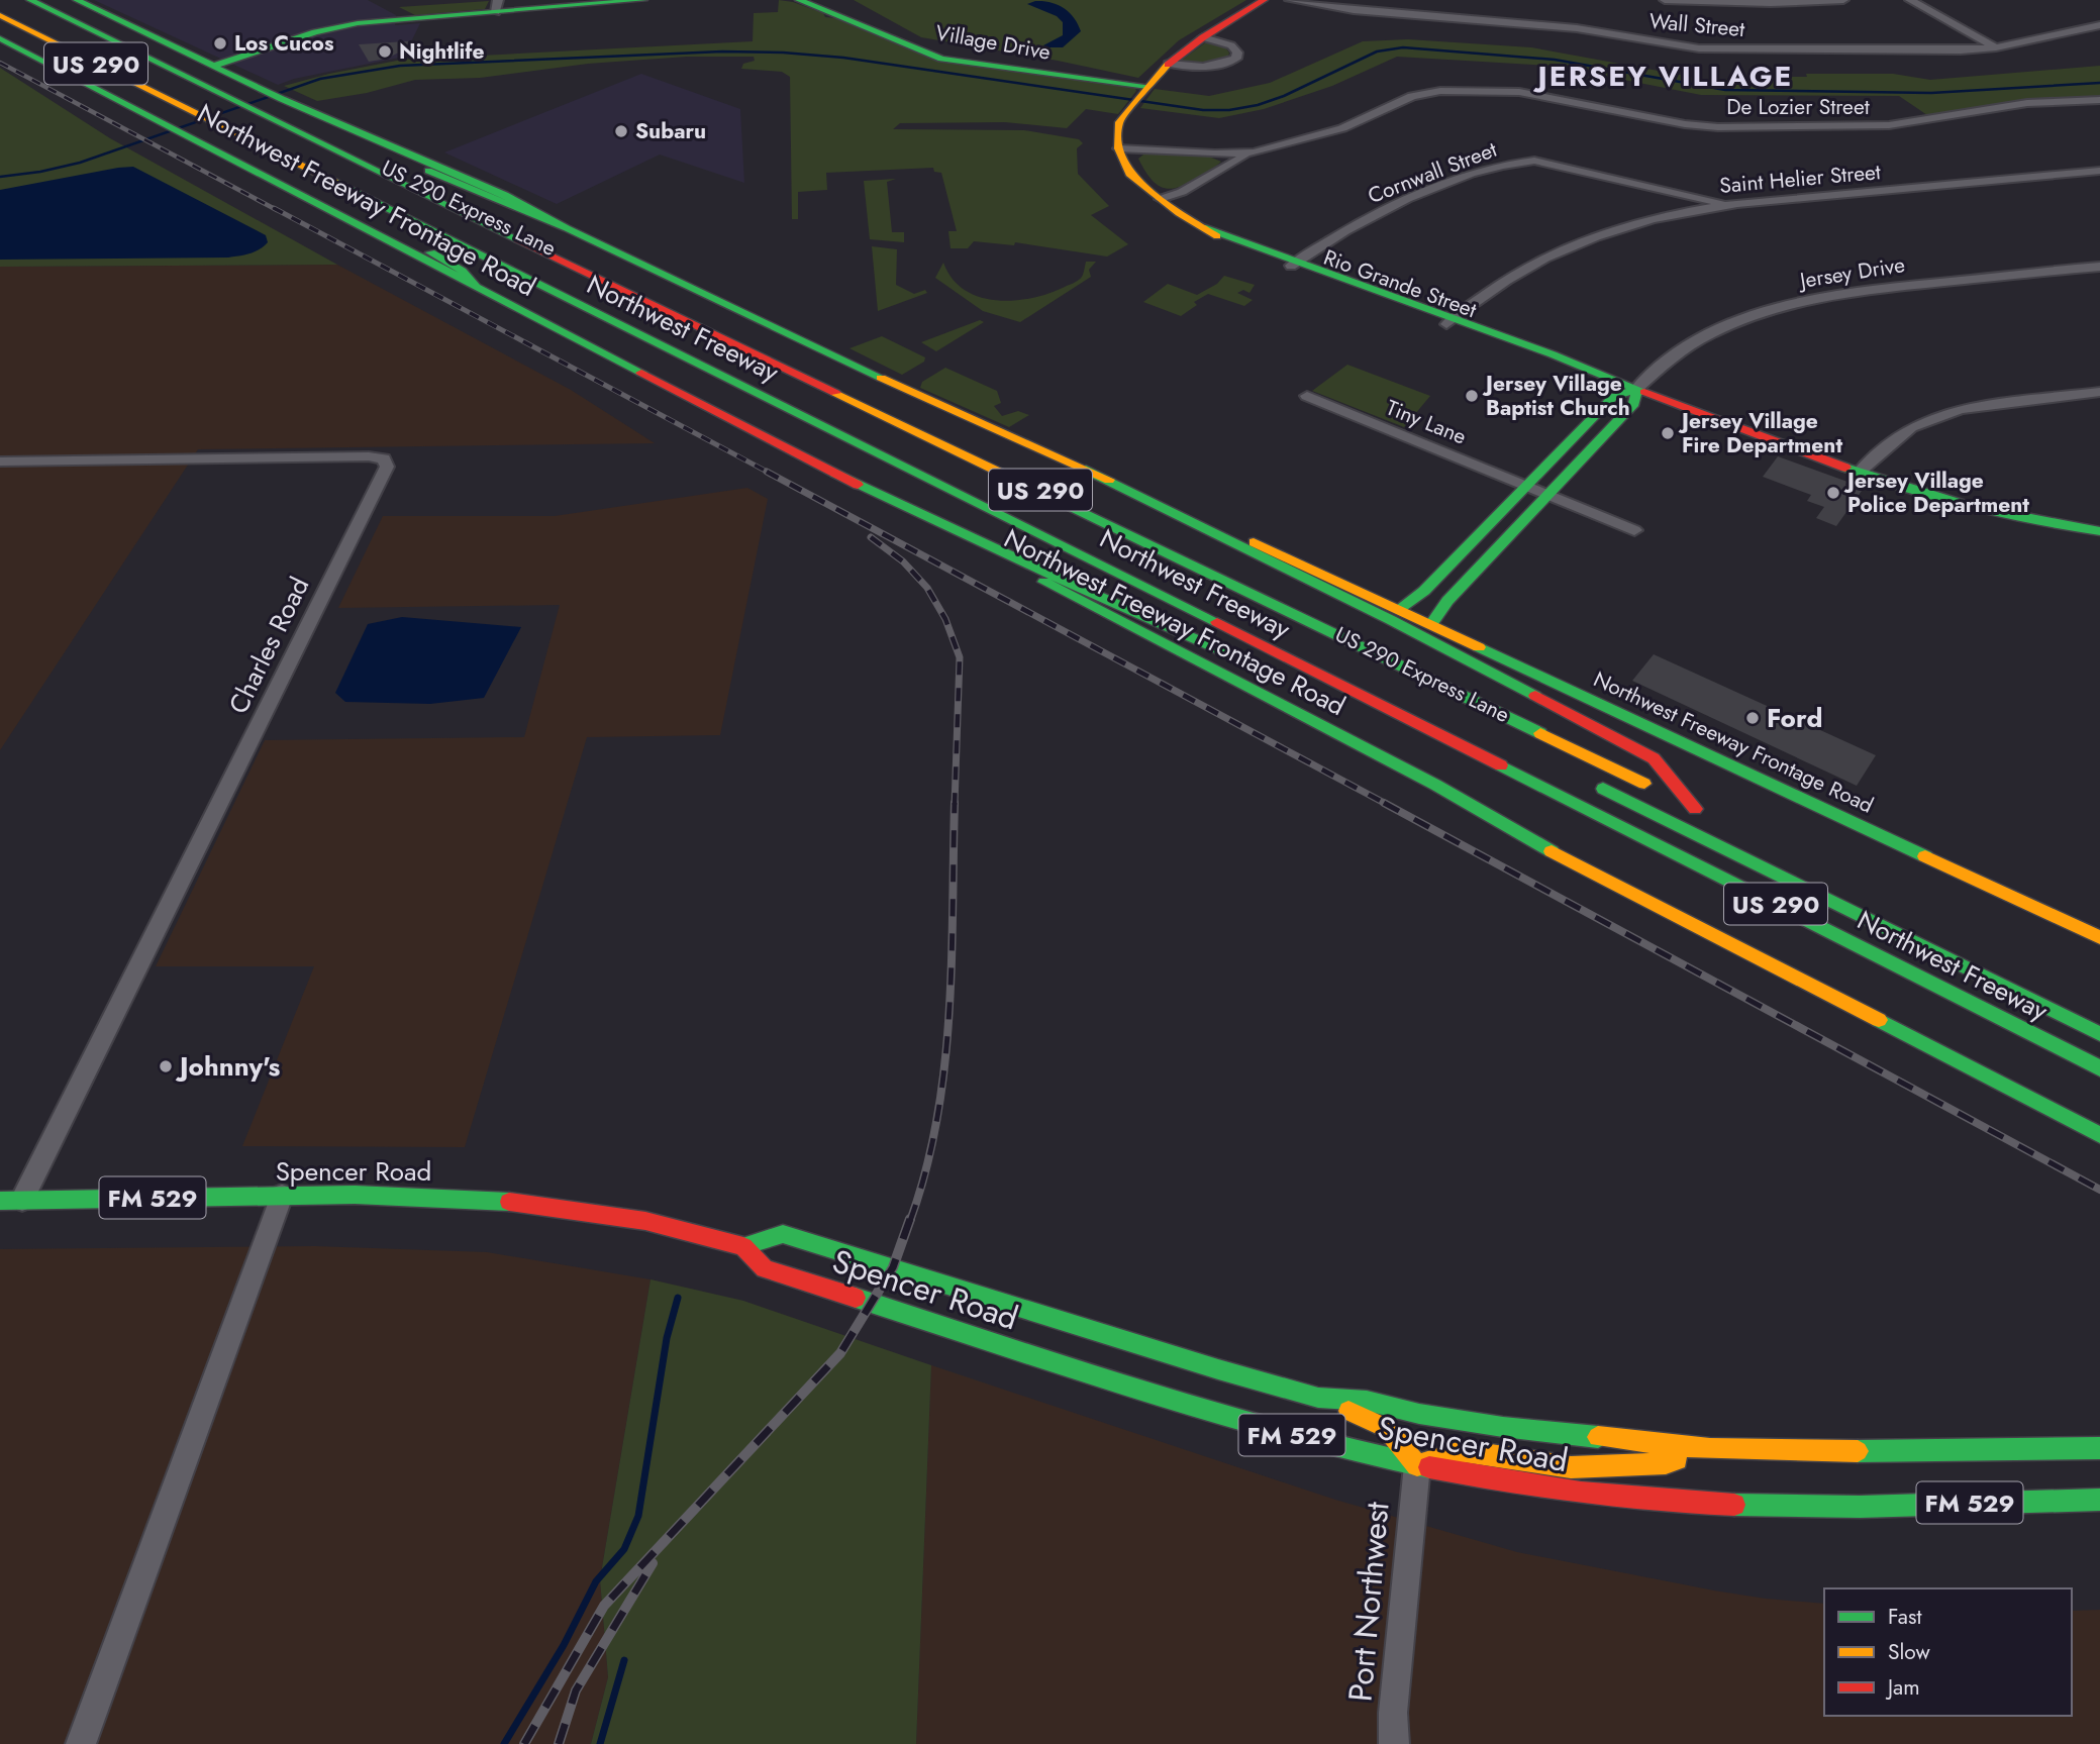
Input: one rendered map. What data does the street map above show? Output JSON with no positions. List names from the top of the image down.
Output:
{
  "streets": {
    "main road": [
      "Village Drive",
      "US 290",
      "Northwest Freeway Frontage Road",
      "US 290 Express Lane",
      "Jersey Drive",
      "Rio Grande Street",
      "Northwest Freeway",
      "Spencer Road",
      "FM 529"
    ],
    "street": [
      "Wall Street",
      "De Lozier Street",
      "Cornwall Street",
      "Saint Helier Street",
      "Tiny Lane",
      "Charles Road",
      "Port Northwest"
    ]
  },
  "crossings": [
    ["Village Drive", "Rio Grande Street"],
    ["De Lozier Street", "Rio Grande Street"],
    ["Cornwall Street", "Saint Helier Street"],
    ["Cornwall Street", "Rio Grande Street"],
    ["Saint Helier Street", "Rio Grande Street"],
    ["Northwest Freeway Frontage Road", "Jersey Drive"],
    ["Northwest Freeway Frontage Road", "Northwest Freeway"],
    ["US 290 Express Lane", "Northwest Freeway"],
    ["Jersey Drive", "Rio Grande Street"],
    ["Jersey Drive", "Tiny Lane"],
    ["Charles Road", "Spencer Road"],
    ["Spencer Road", "Port Northwest"]
  ],
  "districts": ["JERSEY VILLAGE"],
  "places": [
    "Los Cucos",
    "Nightlife",
    "Subaru",
    "Jersey Village Baptist Church",
    "Jersey Village Fire Department",
    "Jersey Village Police Department",
    "Ford",
    "Johnny's"
  ],
  "legend": ["Fast", "Slow", "Jam"]
}
